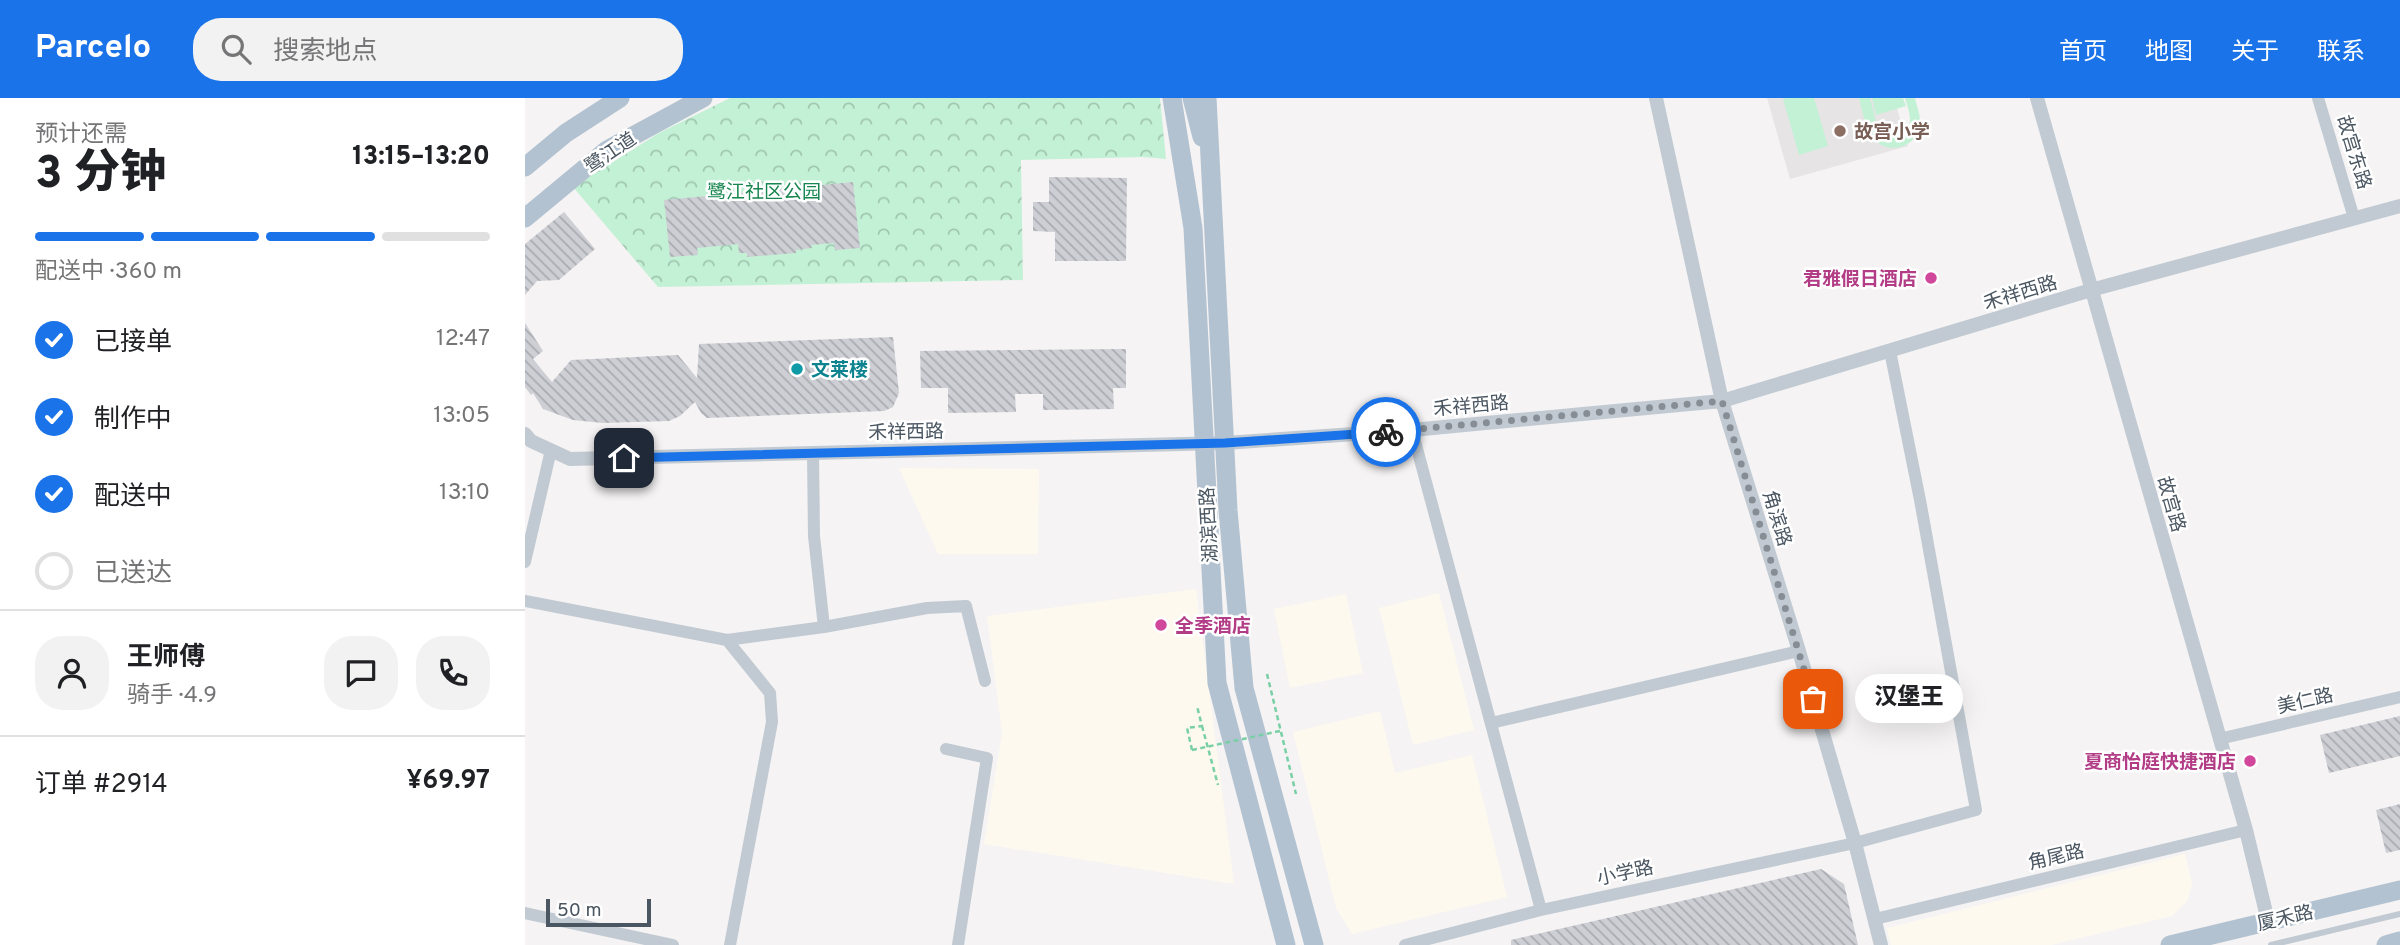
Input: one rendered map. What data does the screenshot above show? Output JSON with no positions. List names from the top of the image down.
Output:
{
  "streets": {
    "main road": ["鹭江道", "湖滨西路", "厦禾路"],
    "street": [
      "故宫东路",
      "禾祥西路",
      "故宫路",
      "角滨路",
      "美仁路",
      "角尾路",
      "小学路"
    ]
  },
  "crossings": [
    ["故宫东路", "禾祥西路"],
    ["禾祥西路", "故宫路"],
    ["禾祥西路", "角滨路"],
    ["禾祥西路", "湖滨西路"],
    ["禾祥西路", "小学路"],
    ["故宫路", "美仁路"],
    ["故宫路", "角尾路"],
    ["故宫路", "厦禾路"],
    ["角滨路", "角尾路"],
    ["角滨路", "小学路"]
  ],
  "parks": ["鹭江社区公园"],
  "places": [
    "故宫小学",
    "君雅假日酒店",
    "文莱楼",
    "全季酒店",
    "汉堡王",
    "夏商怡庭快捷酒店"
  ],
  "scale_bar": "50 m",
  "page": {
    "header": "Parcelo",
    "search": "搜索地点",
    "nav": [
      "首页",
      "地图",
      "关于",
      "联系"
    ],
    "heading": ["3 分钟", "预计还需", "13:15–13:20"],
    "panel": [
      "王师傅",
      "骑手 · 4.9",
      "订单 #2914",
      "¥69.97"
    ],
    "bar": "配送中 · 360 m",
    "list": [
      ["已接单", "12:47"],
      ["制作中", "13:05"],
      ["配送中", "13:10"],
      "已送达"
    ],
    "bubble": "汉堡王",
    "scale": "50 m"
  }
}
